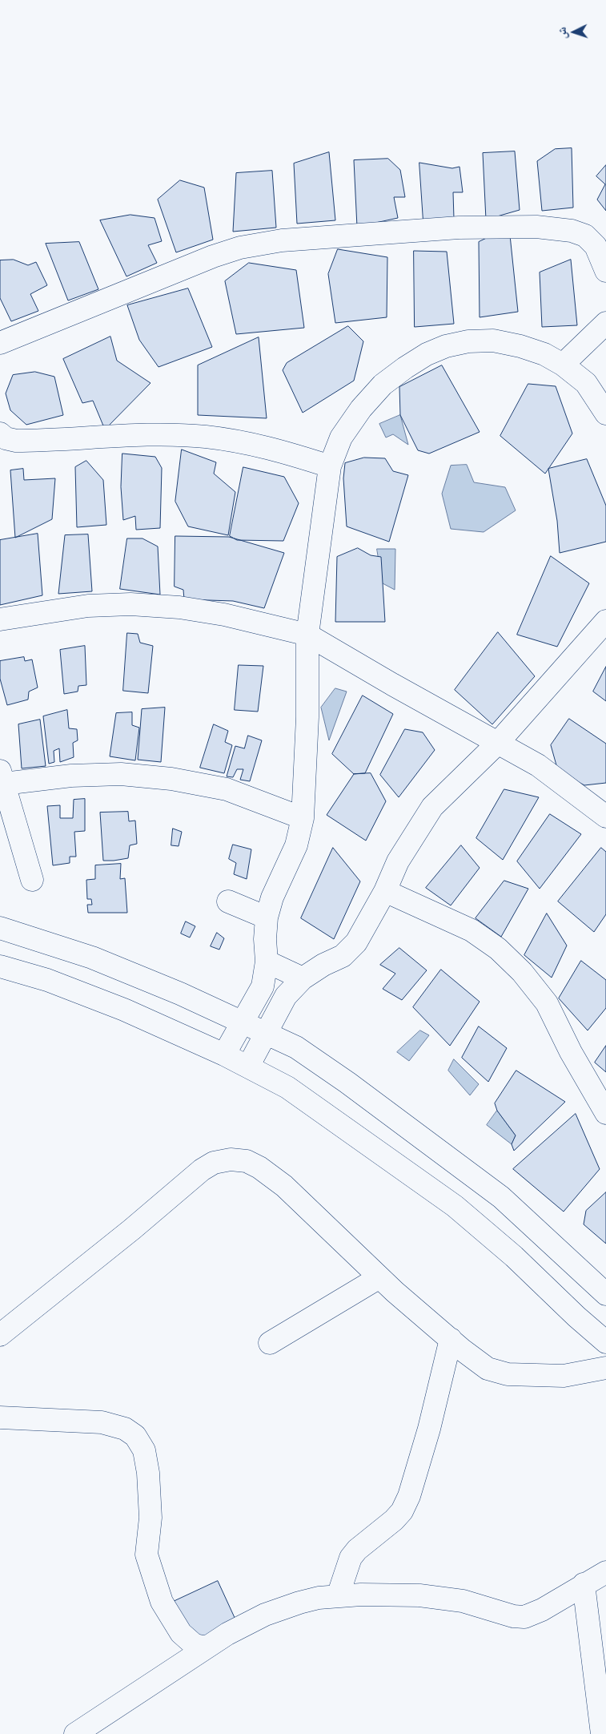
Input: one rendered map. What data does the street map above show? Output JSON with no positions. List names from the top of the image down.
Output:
{
  "north": "left"
}
